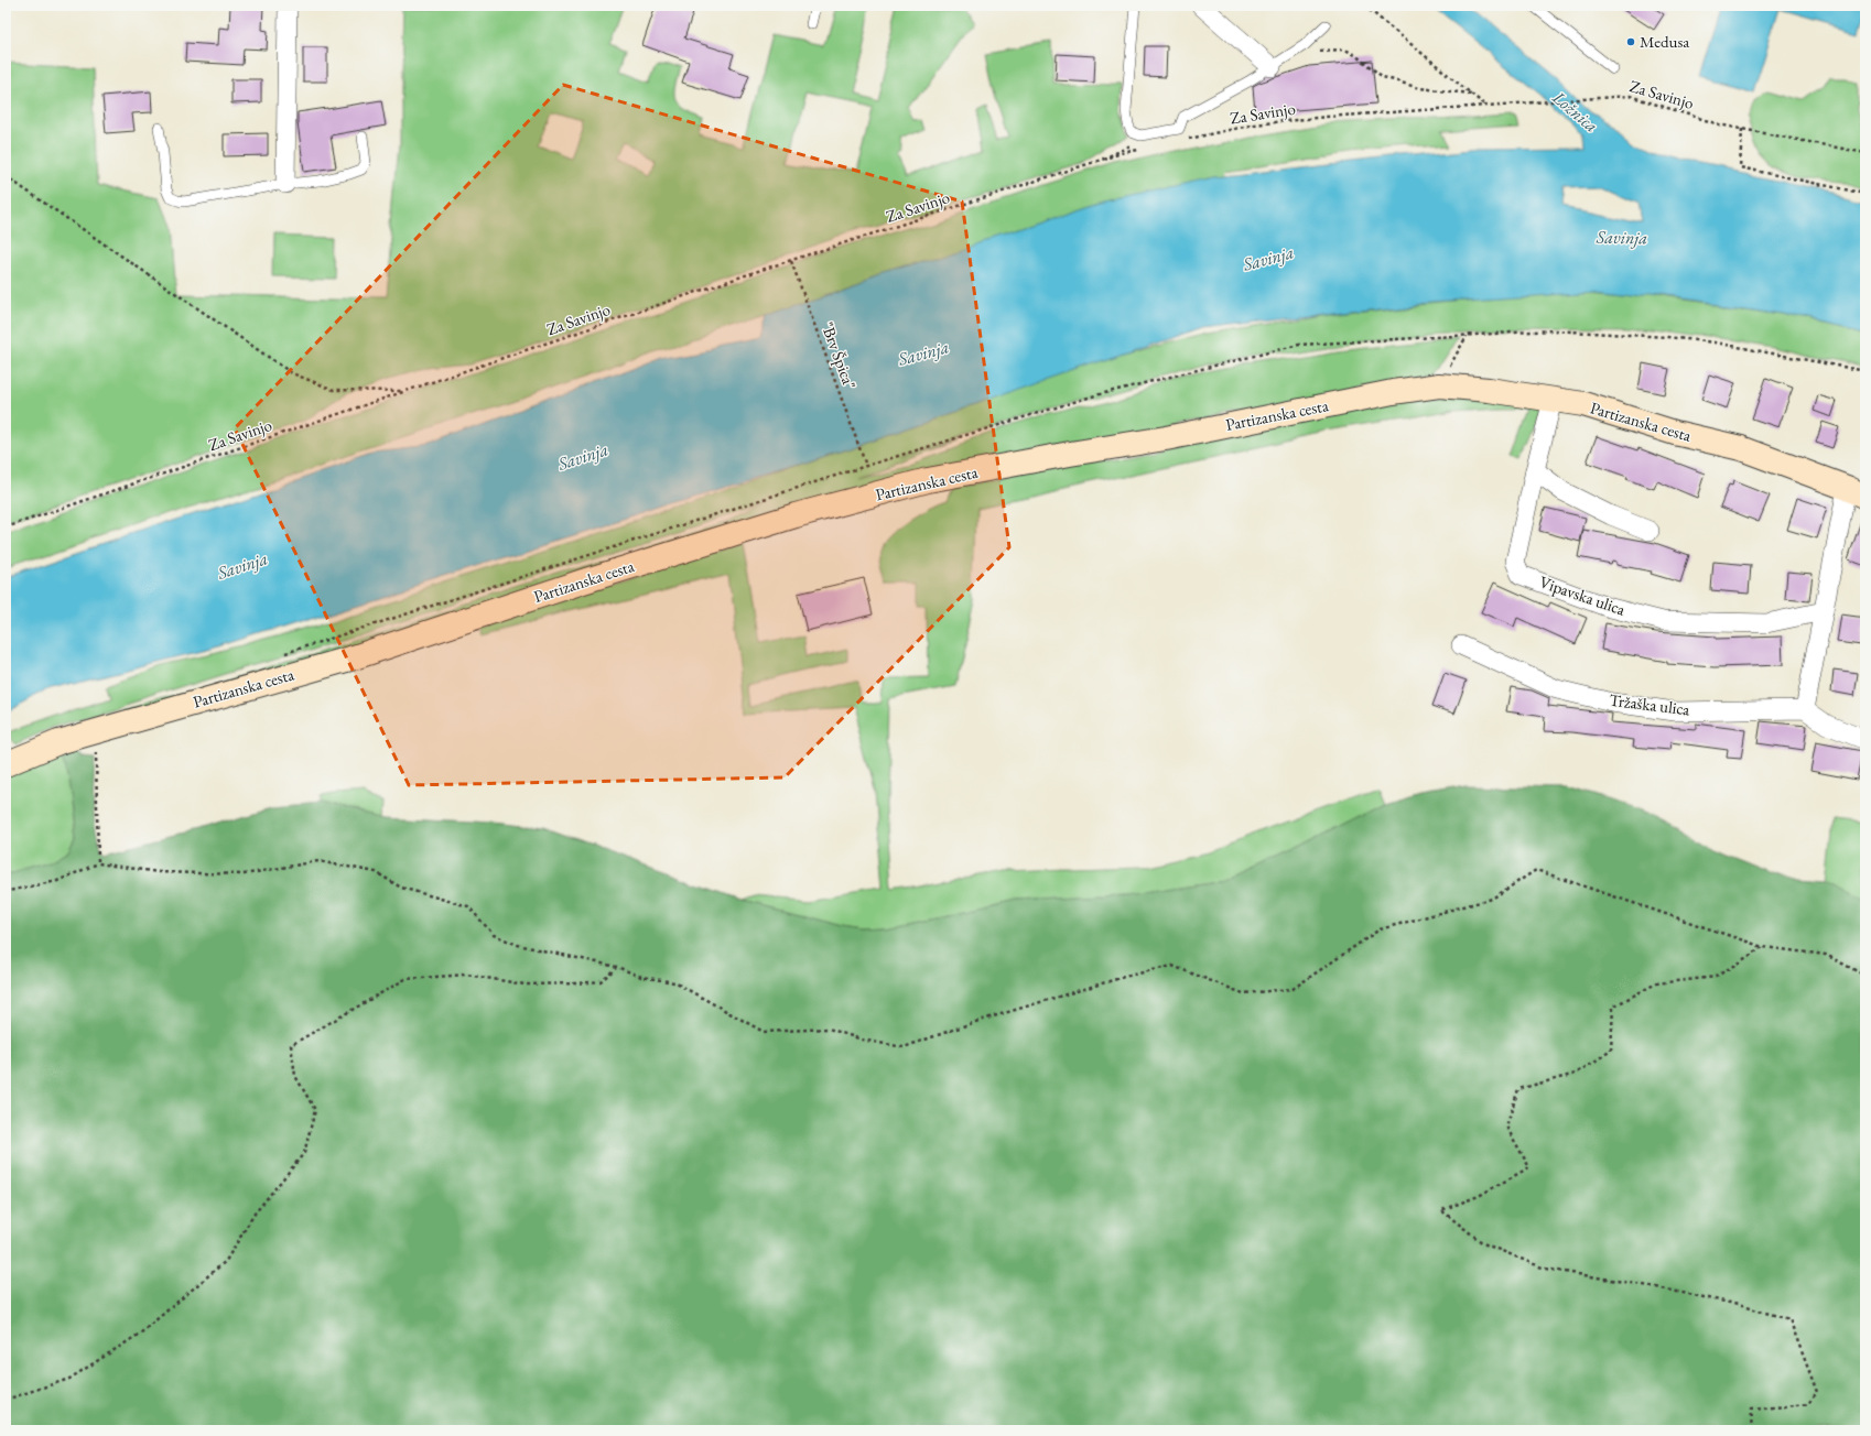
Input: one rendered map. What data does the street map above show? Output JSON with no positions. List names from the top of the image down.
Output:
{
  "streets": {
    "street": ["Partizanska cesta", "Vipavska ulica", "Tržaška ulica"],
    "path": ["Za Savinjo", "\"Brv Špica\""]
  },
  "crossings": [
    ["Za Savinjo", "\"Brv Špica\""],
    ["Partizanska cesta", "Vipavska ulica"]
  ],
  "water": ["Ložnica", "Savinja"],
  "places": ["Medusa"]
}
